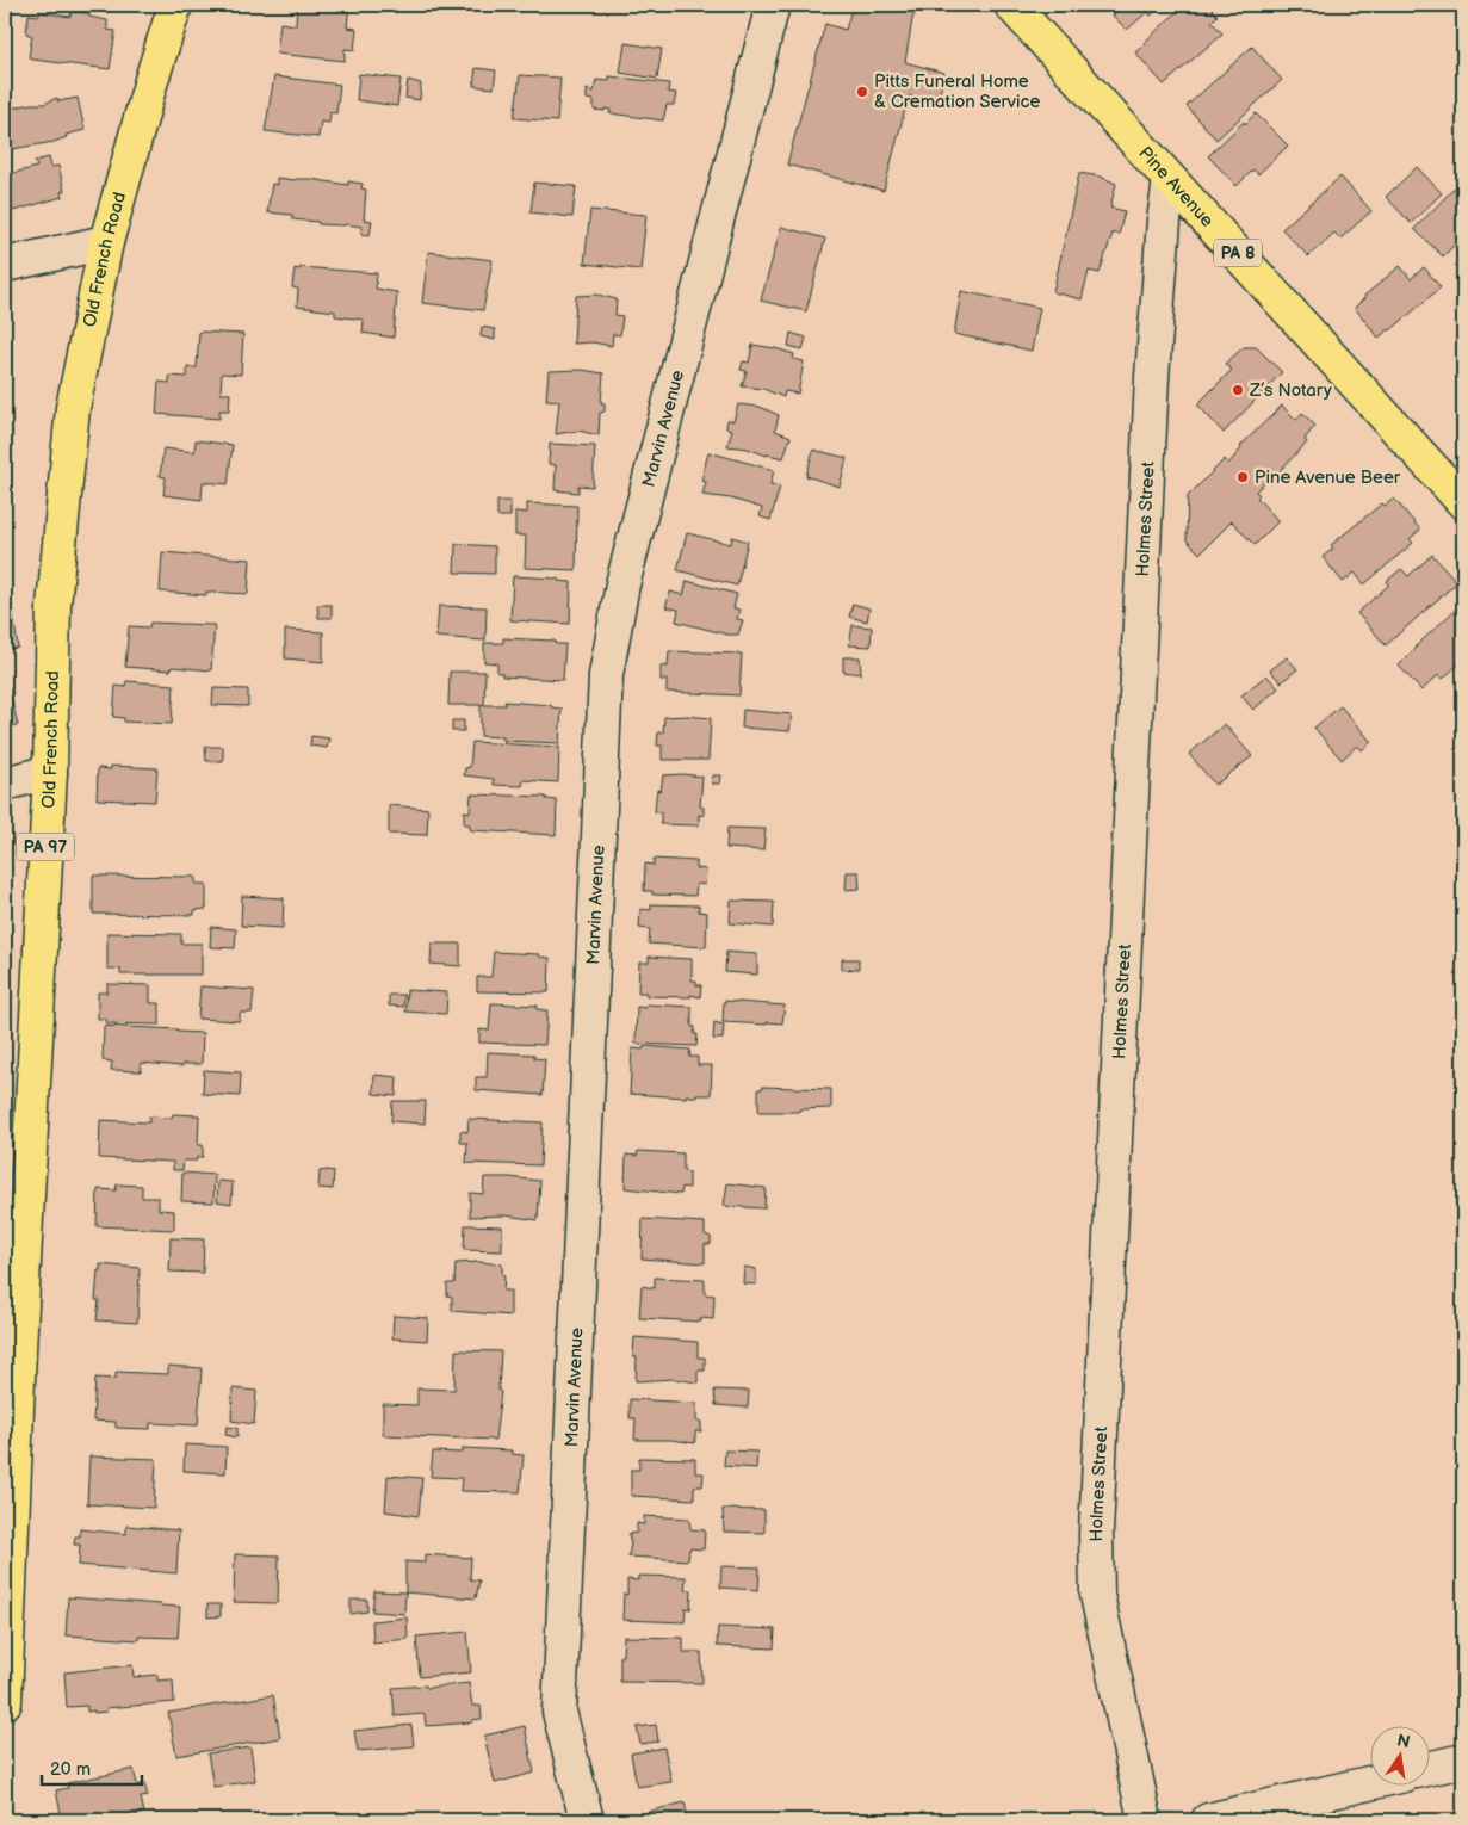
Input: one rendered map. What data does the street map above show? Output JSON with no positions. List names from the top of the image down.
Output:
{
  "streets": {
    "main road": [
      "Pine Avenue",
      "PA 8",
      "Old French Road",
      "PA 97"
    ],
    "street": ["Marvin Avenue", "Holmes Street"]
  },
  "crossings": [
    ["Pine Avenue", "Holmes Street"]
  ],
  "places": ["Pitts Funeral Home & Cremation Service", "Z’s Notary", "Pine Avenue Beer"],
  "scale_bar": "20 m",
  "north": "top"
}
